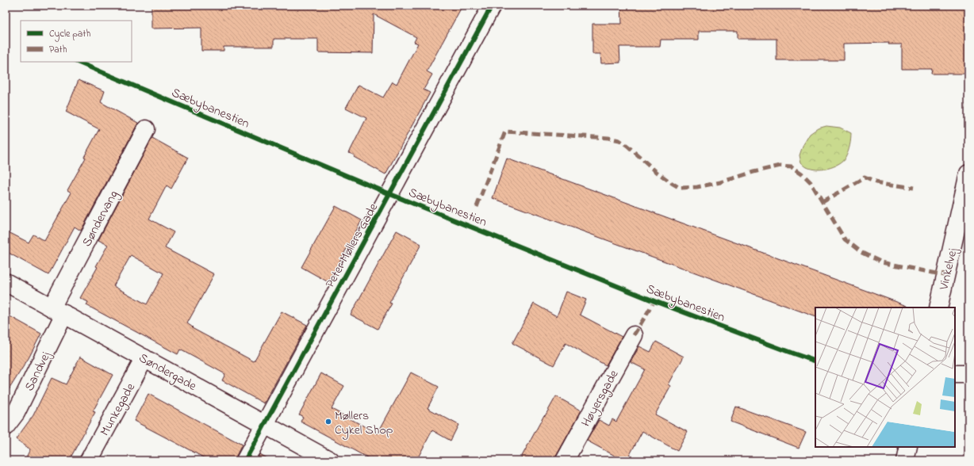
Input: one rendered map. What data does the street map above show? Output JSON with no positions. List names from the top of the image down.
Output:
{
  "streets": {
    "street": [
      "Søndervang",
      "Peter Møllers Gade",
      "Vinkelvej",
      "Sandvej",
      "Søndergade",
      "Høyersgade",
      "Munkegade"
    ],
    "cycle path": ["Sæbybanestien"]
  },
  "crossings": [
    ["Søndervang", "Sandvej"],
    ["Søndervang", "Søndergade"],
    ["Peter Møllers Gade", "Søndergade"],
    ["Sandvej", "Søndergade"],
    ["Søndergade", "Munkegade"]
  ],
  "places": ["Møllers Cykel Shop"],
  "legend": ["Cycle path", "Path"]
}
